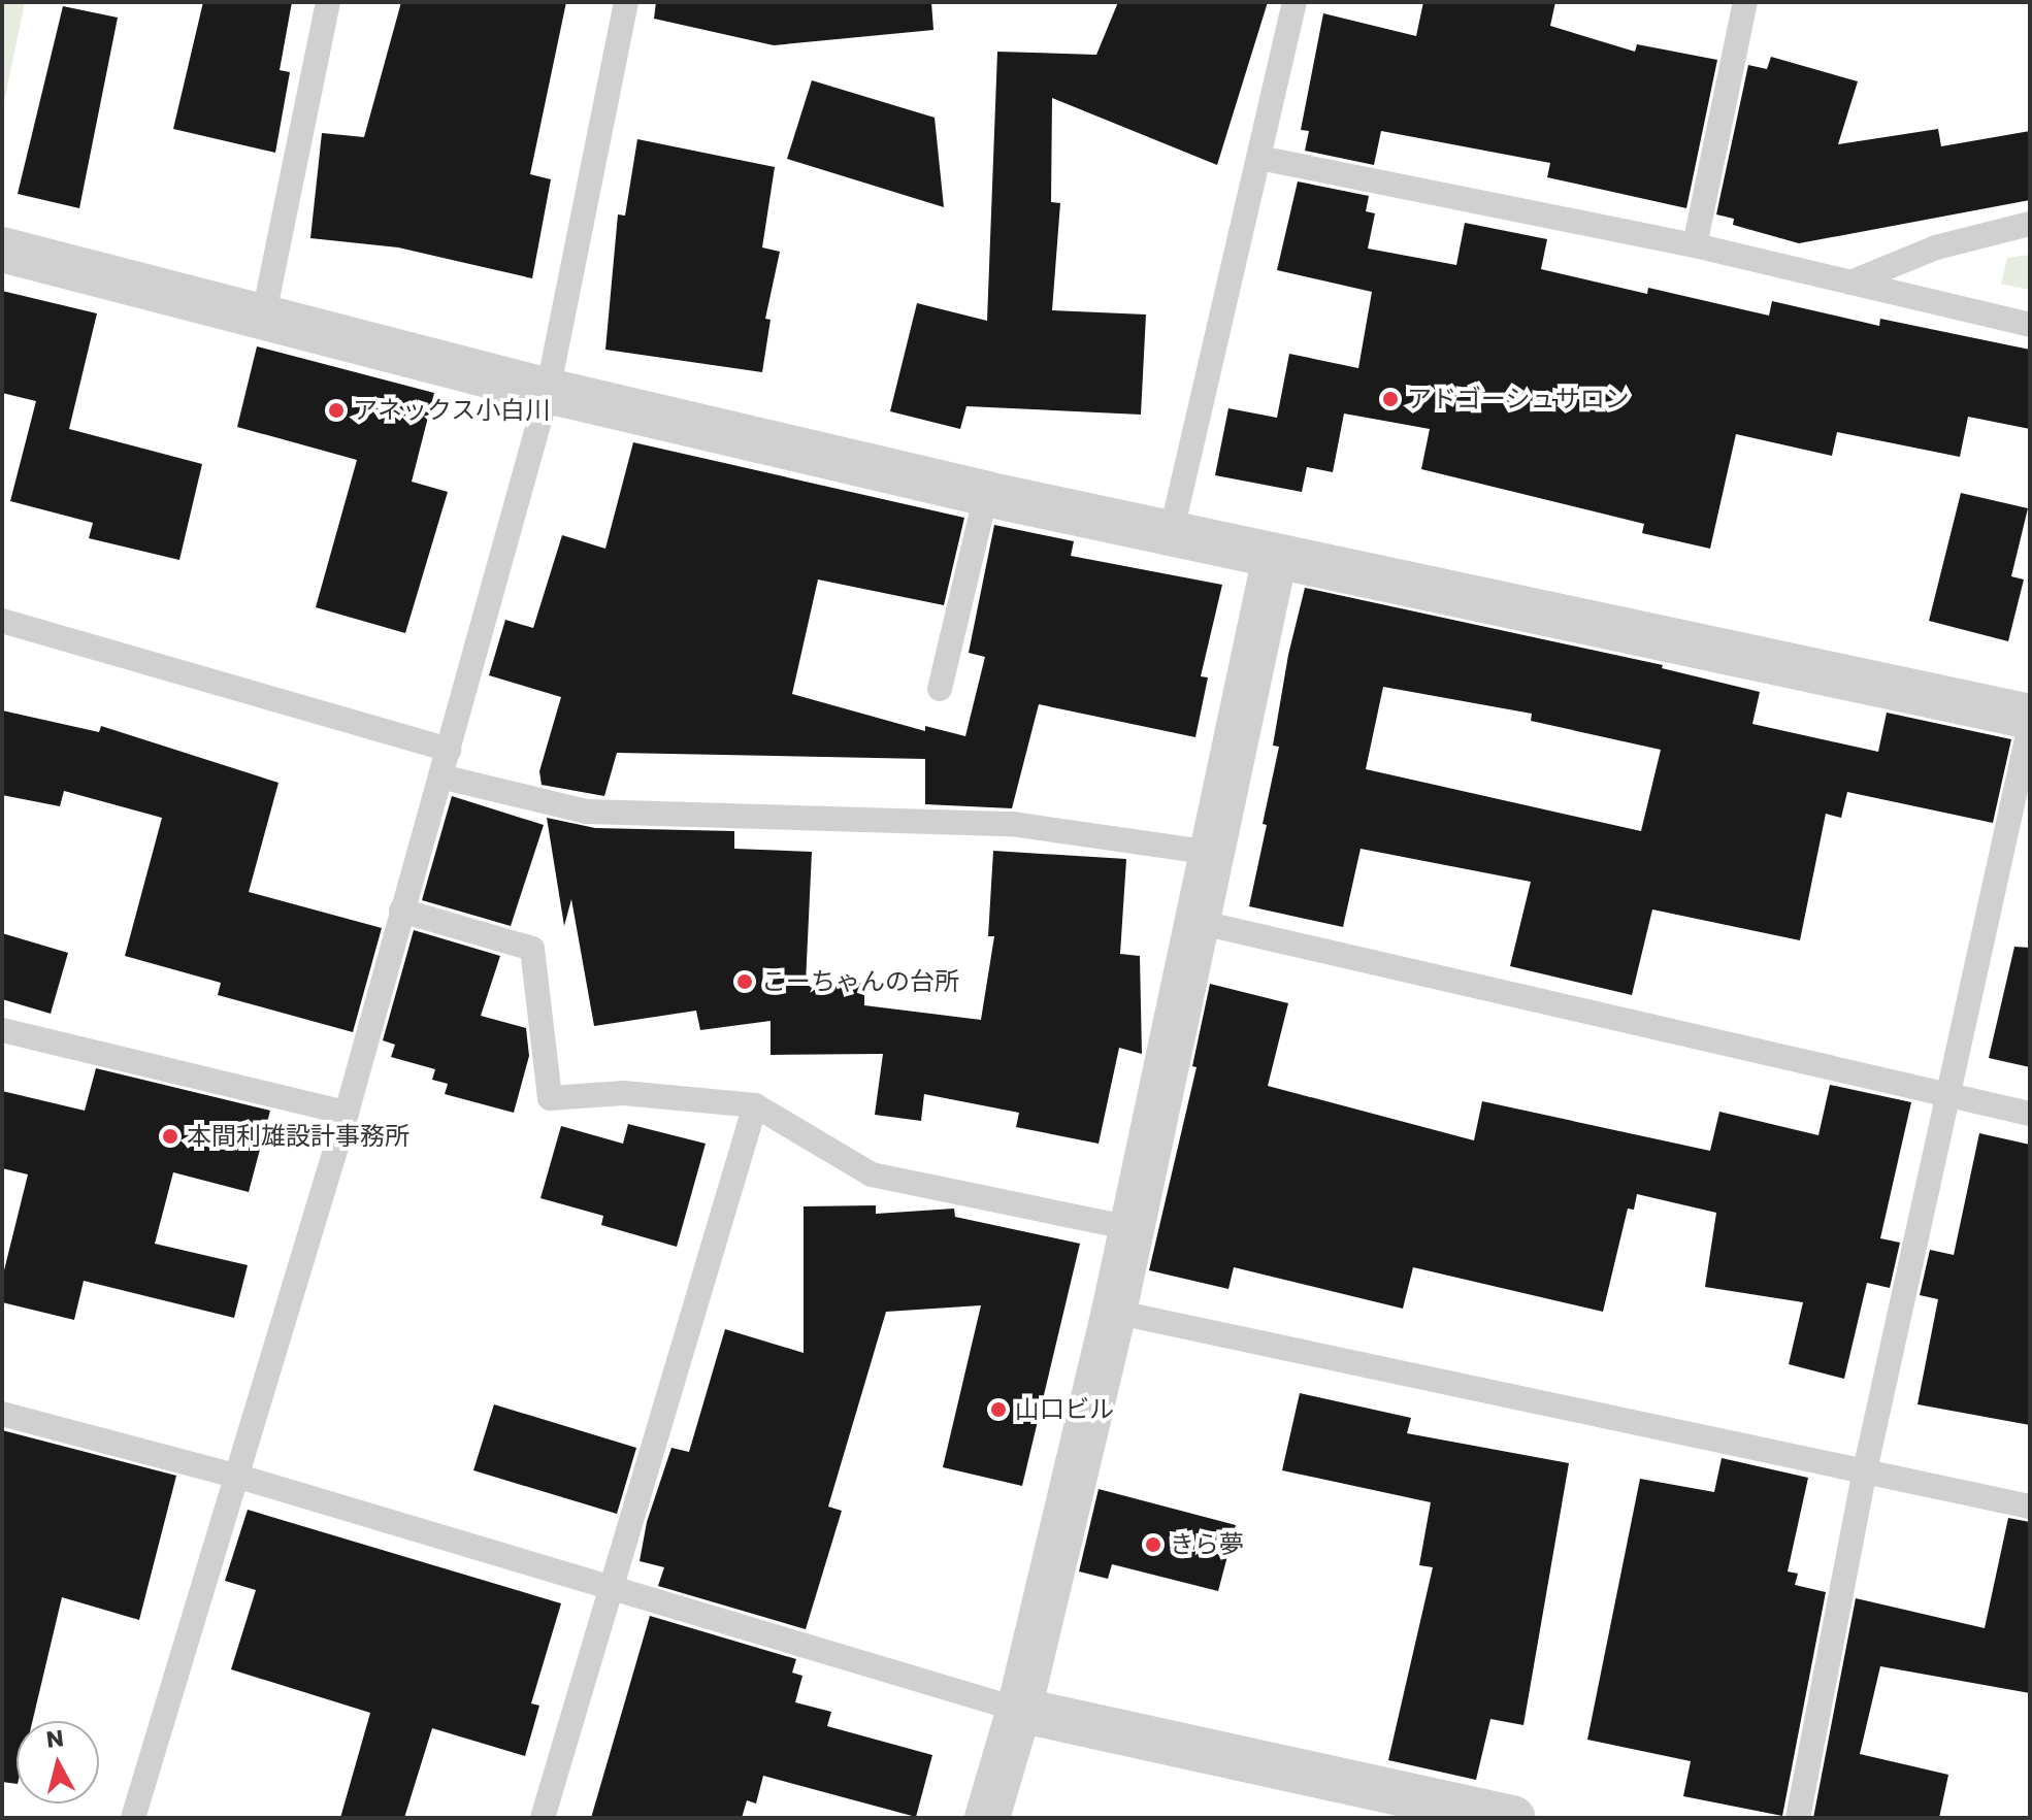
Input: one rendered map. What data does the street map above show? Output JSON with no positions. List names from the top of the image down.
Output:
{
  "places": [
    "アドゴーシュサロン",
    "アネックス小白川",
    "こーちゃんの台所",
    "本間利雄設計事務所",
    "山口ビル",
    "きら夢"
  ],
  "north": "top"
}
